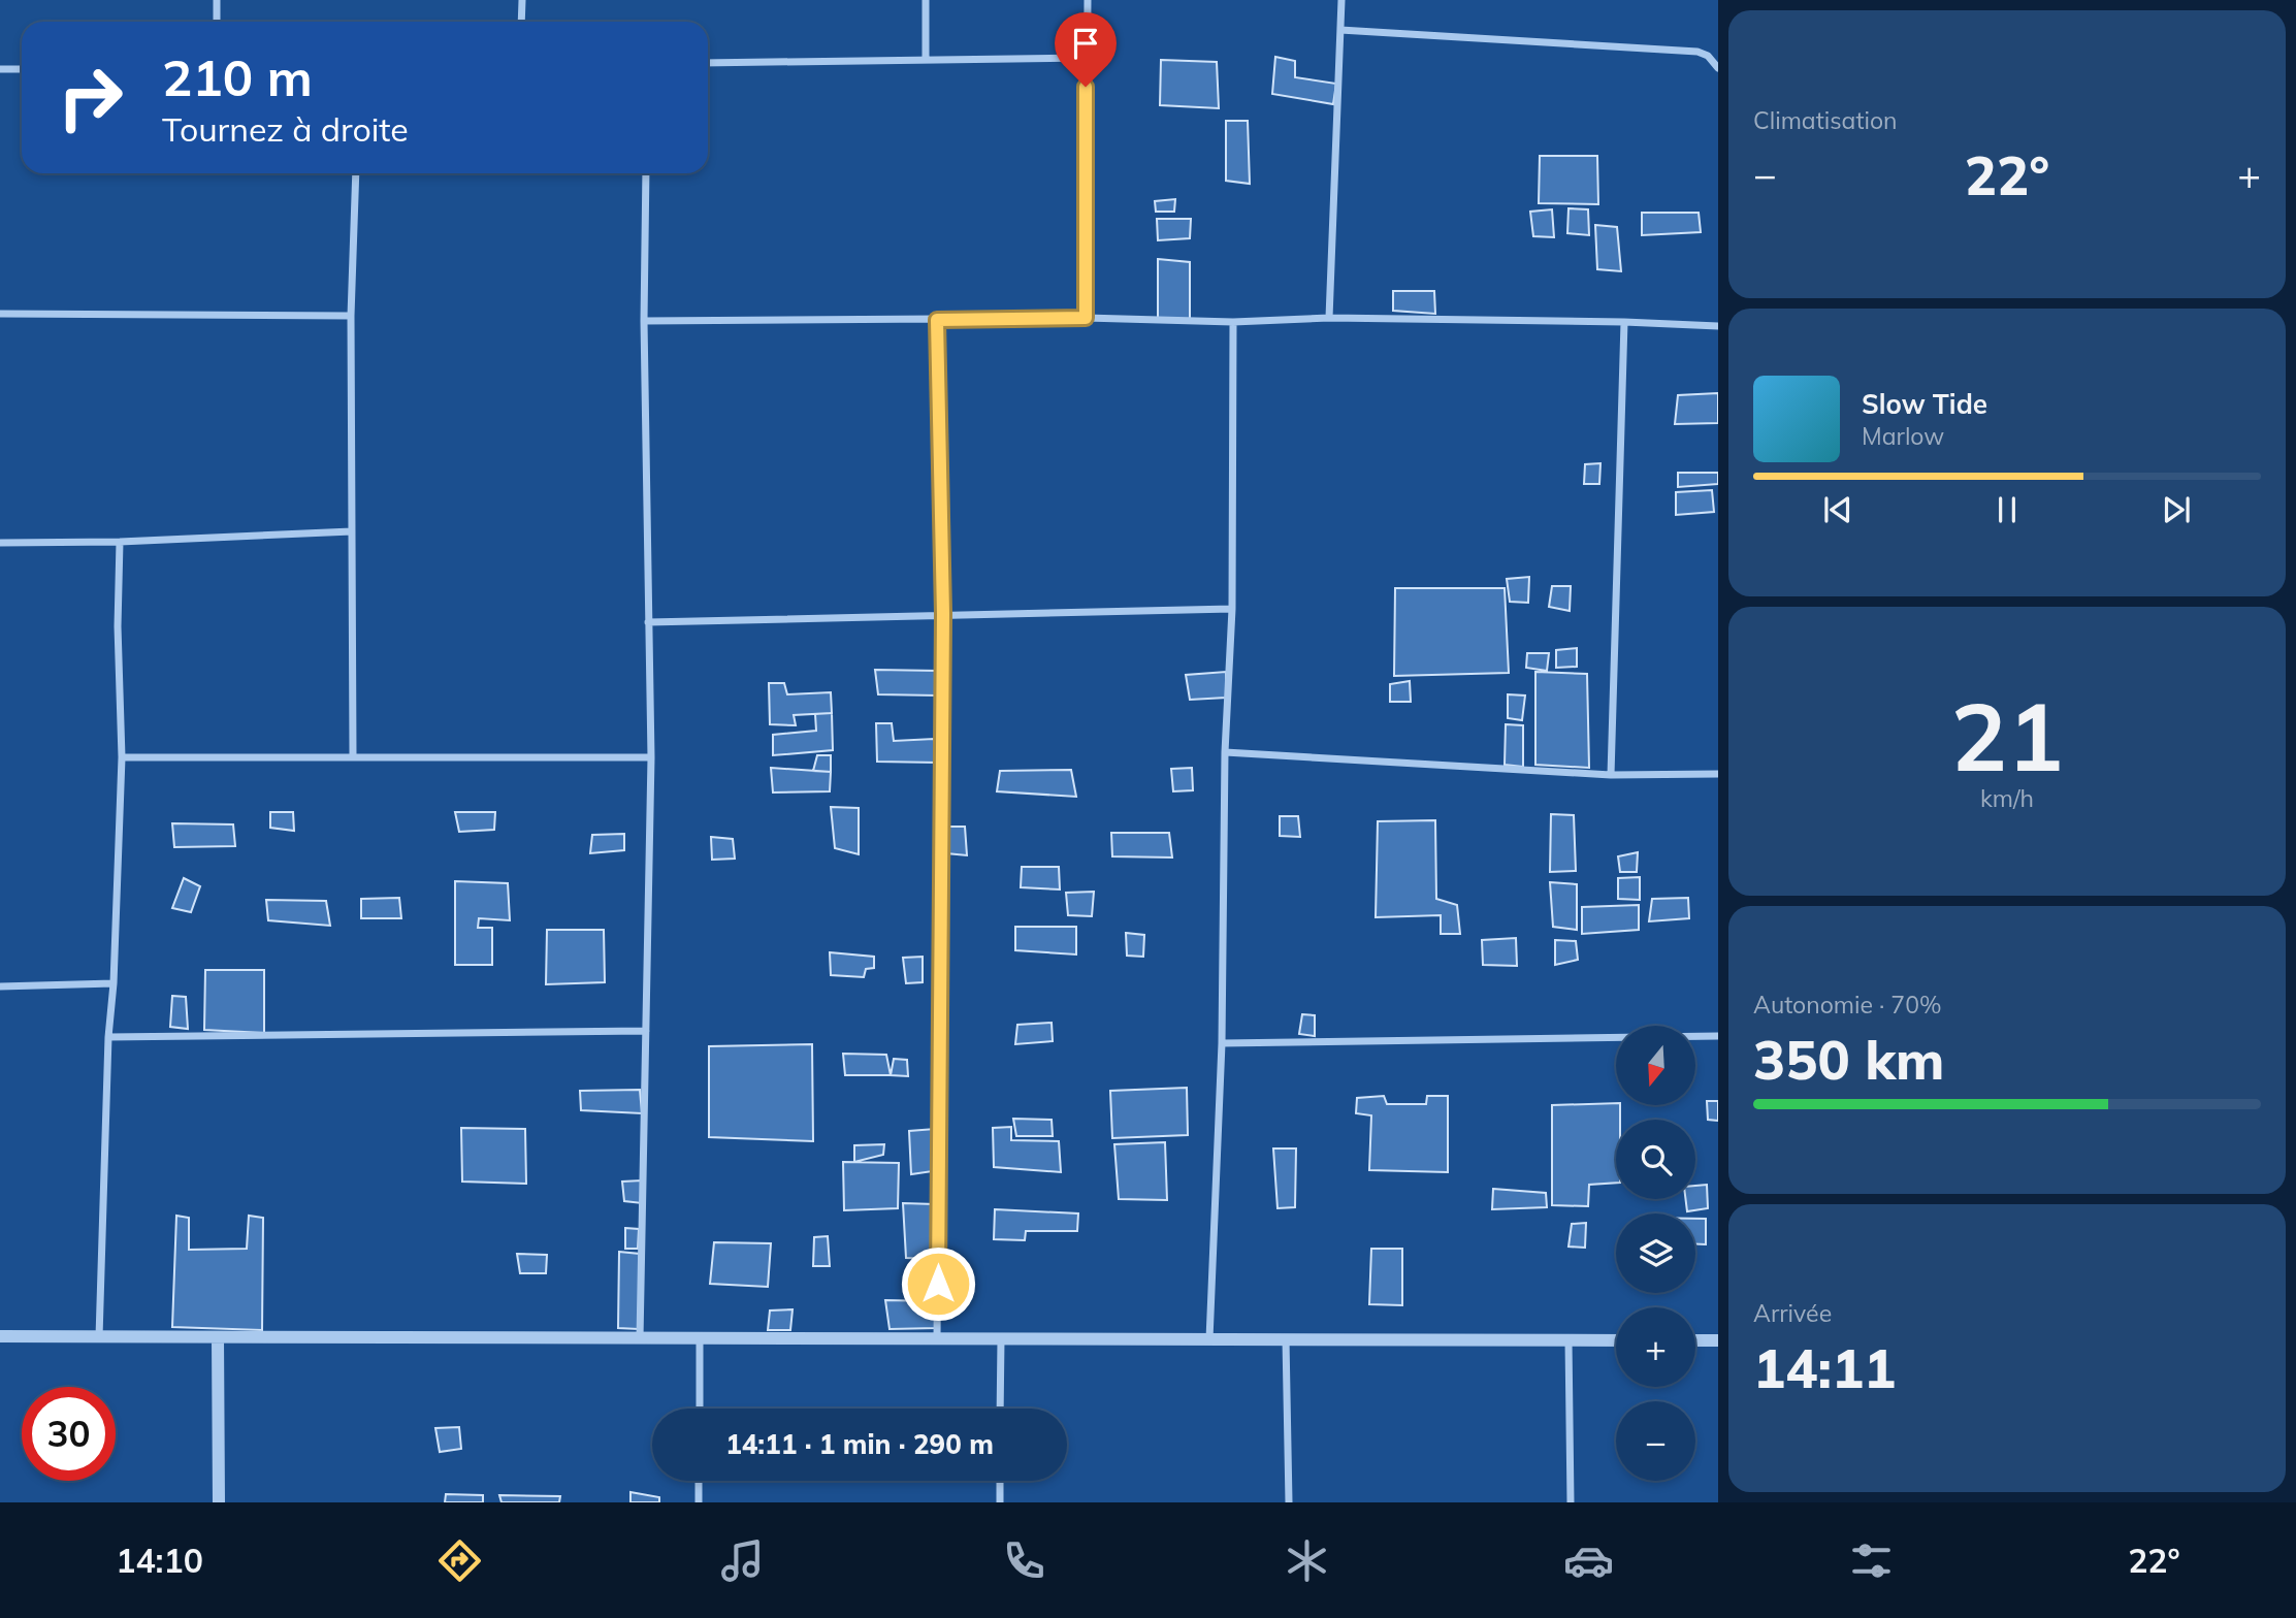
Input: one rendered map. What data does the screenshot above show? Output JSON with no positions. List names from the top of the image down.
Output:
{
  "north": "bottom",
  "page": {
    "tile": [
      "Climatisation",
      ["21", "km/h"],
      ["Autonomie · 70%", "350 km"],
      ["Arrivée", "14:11"]
    ],
    "turn": ["210 m", "Tournez à droite"],
    "heat": ["−", "22°", "+"],
    "song": ["Slow Tide", "Marlow"],
    "map_buttons": ["+", "−"],
    "limit": "30",
    "trip": "14:11 · 1 min · 290 m",
    "tabs": ["14:10", "22°"]
  }
}
